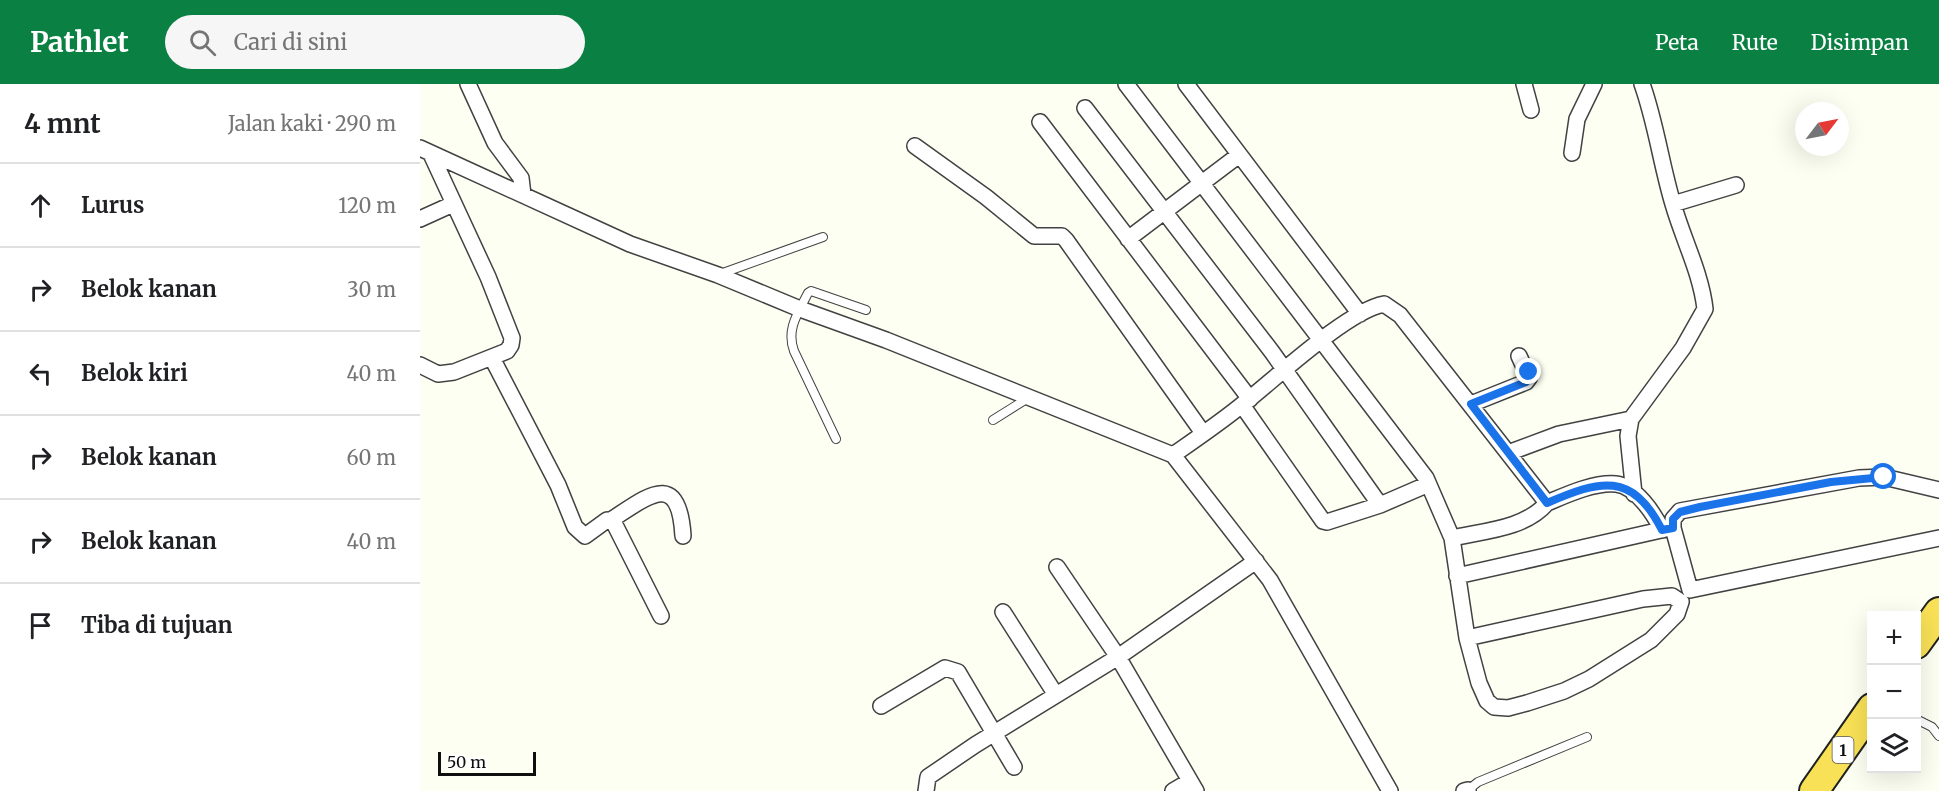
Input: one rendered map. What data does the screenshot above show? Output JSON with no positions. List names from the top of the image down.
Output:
{
  "streets": {
    "highway": ["1"]
  },
  "scale_bar": "50 m",
  "north": "top right",
  "page": {
    "header": "Pathlet",
    "search": "Cari di sini",
    "nav": ["Peta", "Rute", "Disimpan"],
    "heading": ["4 mnt", "Jalan kaki · 290 m"],
    "list": [
      ["Lurus", "120 m"],
      ["Belok kanan", "30 m"],
      ["Belok kiri", "40 m"],
      ["Belok kanan", "60 m"],
      ["Belok kanan", "40 m"],
      "Tiba di tujuan"
    ],
    "map_buttons": ["+", "−"],
    "scale": "50 m"
  }
}
